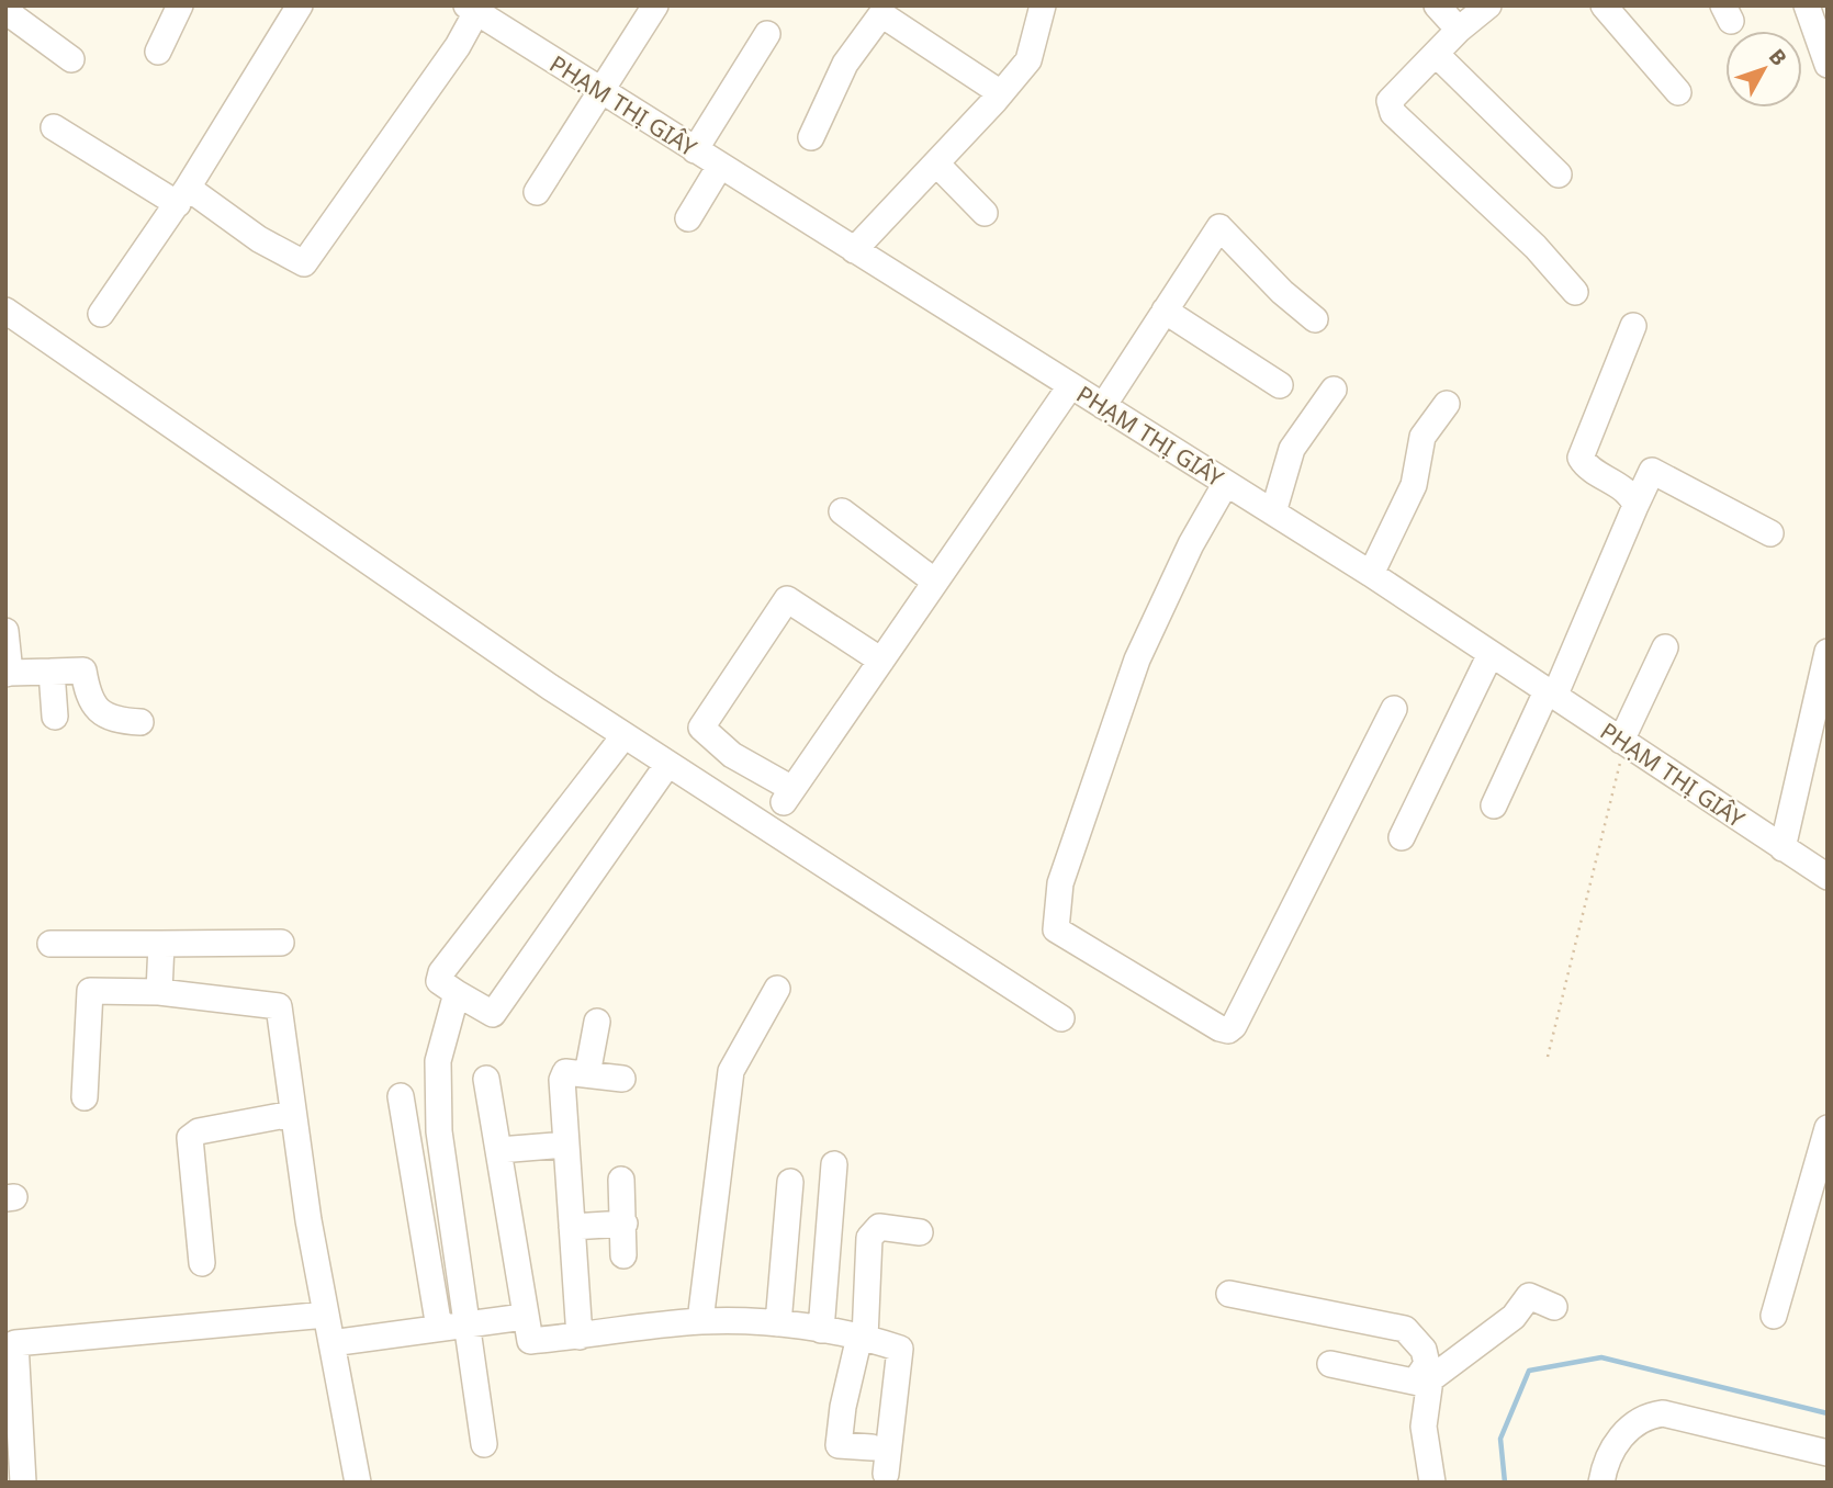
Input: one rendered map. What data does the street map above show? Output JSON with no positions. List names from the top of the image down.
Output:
{
  "streets": {
    "street": ["PHẠM THỊ GIÂY"]
  },
  "north": "top right"
}
